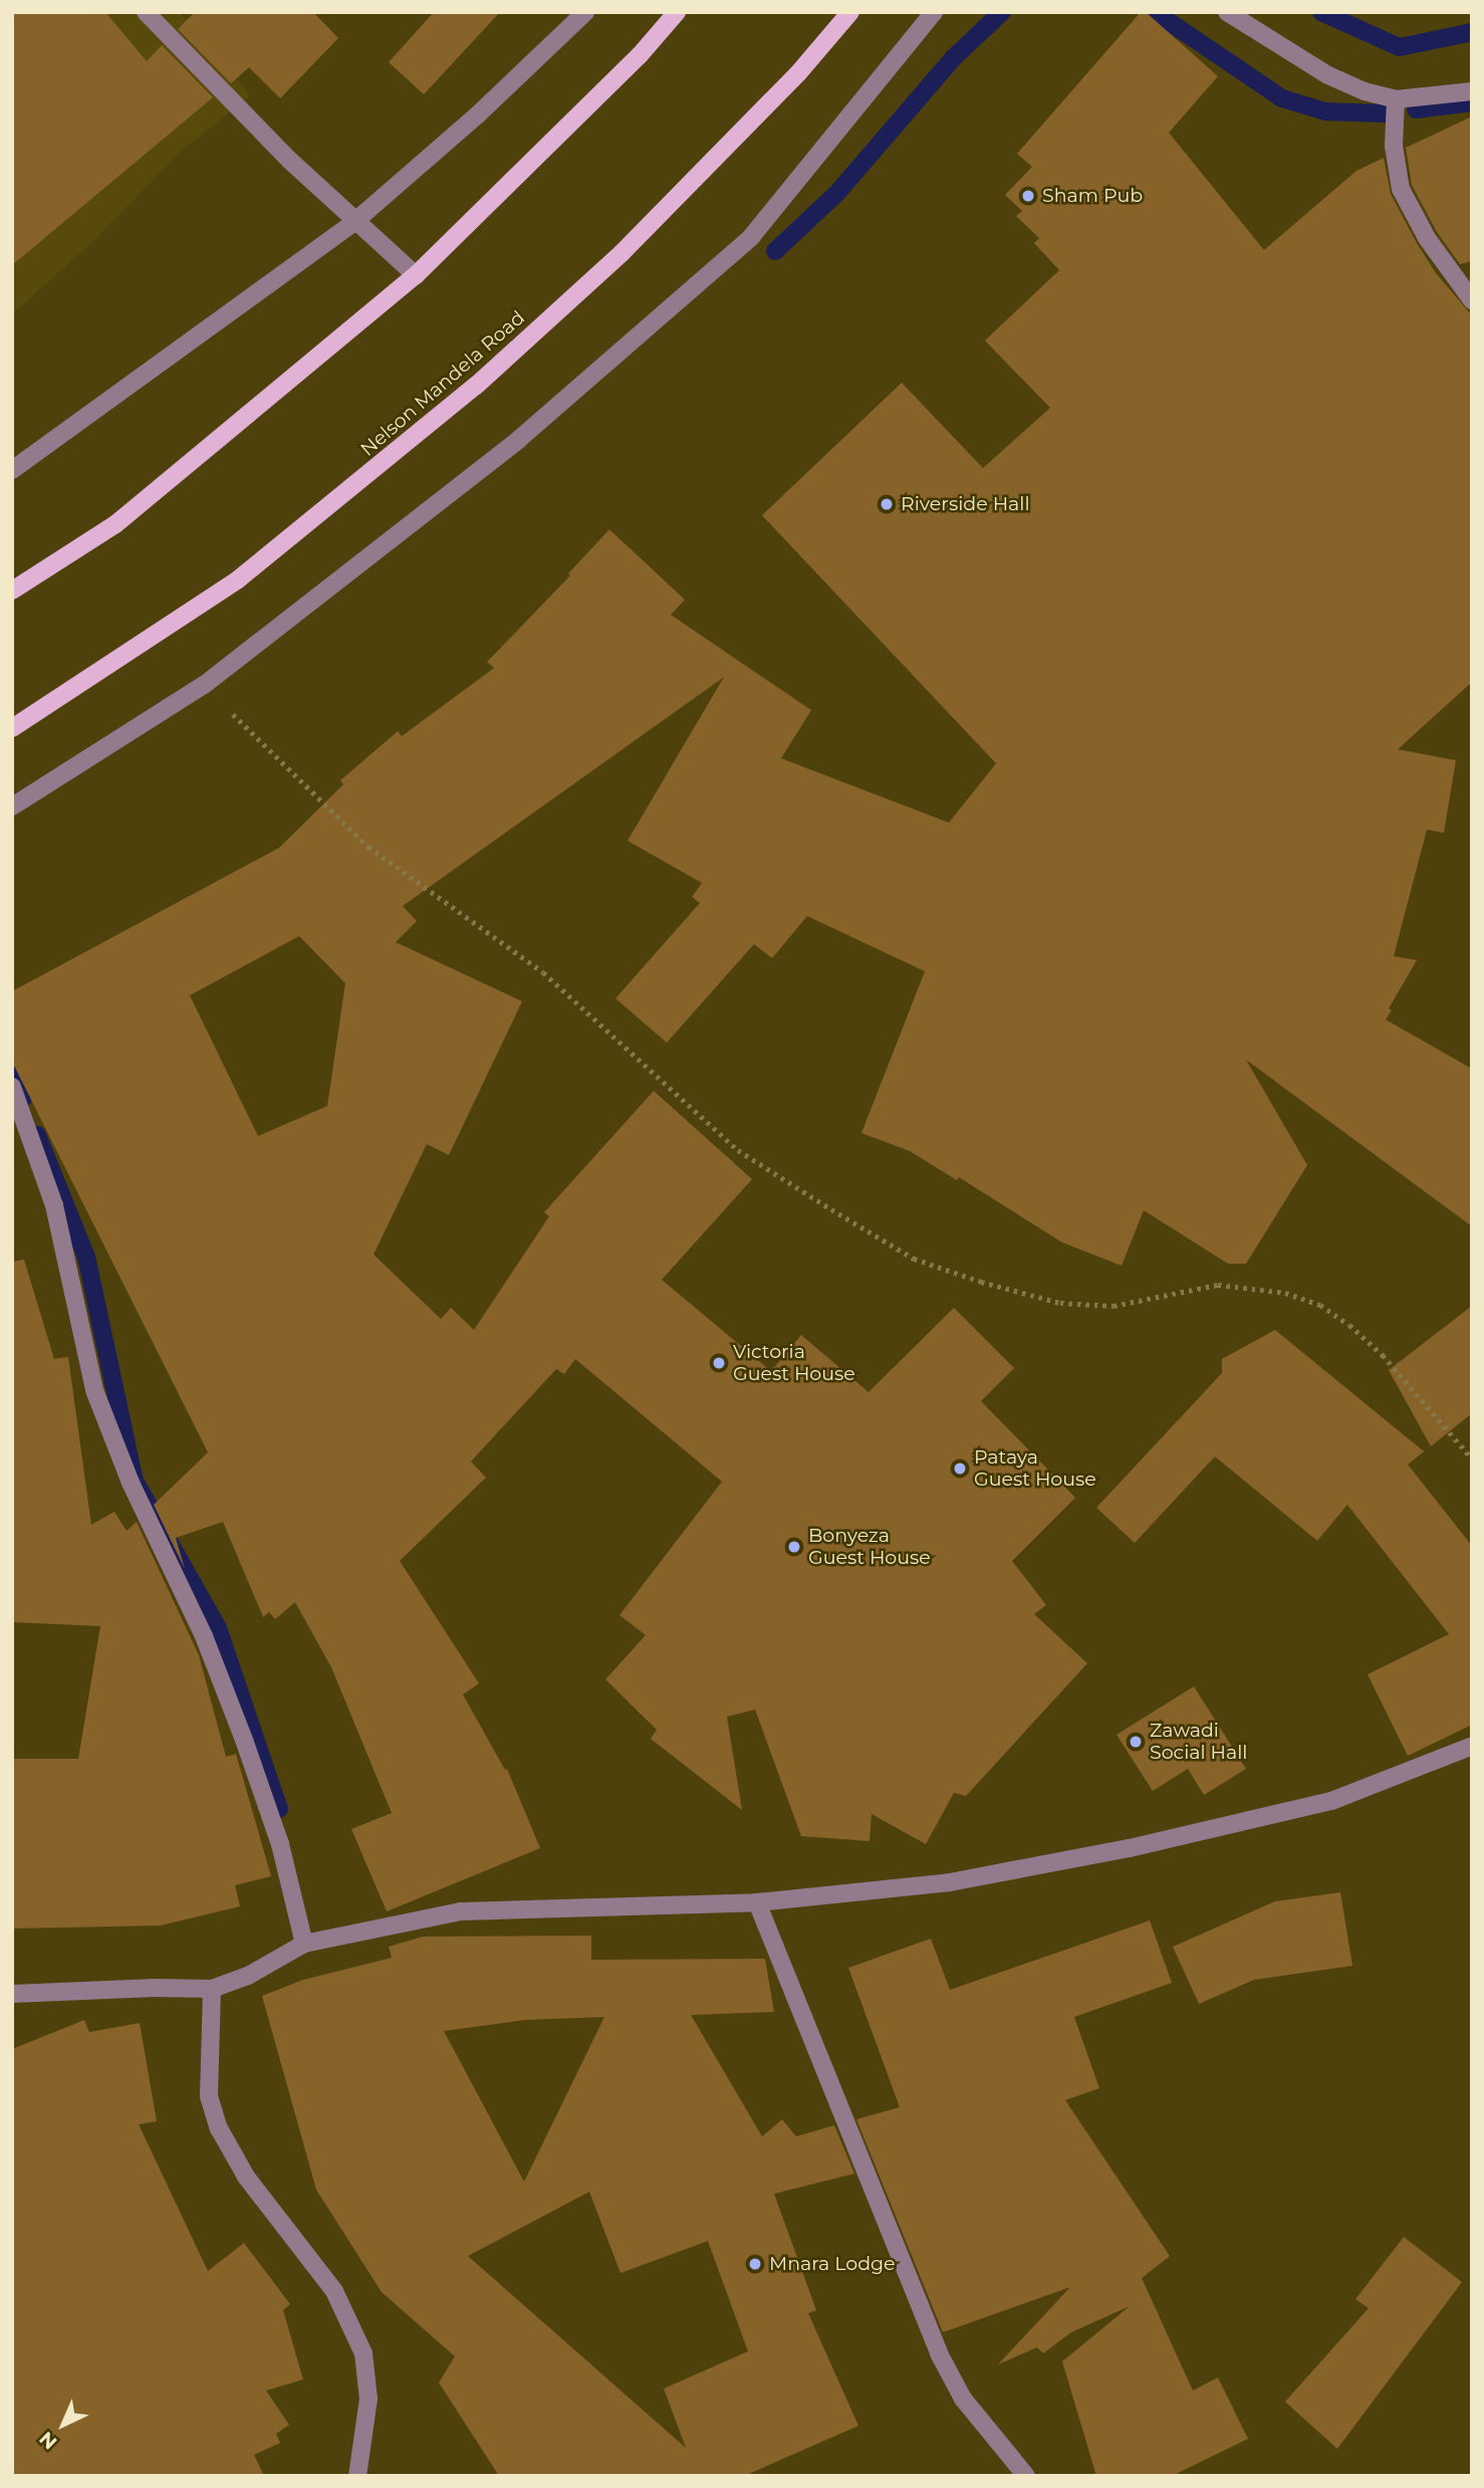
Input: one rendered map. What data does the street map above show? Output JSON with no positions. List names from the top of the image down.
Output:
{
  "streets": {
    "main road": ["Nelson Mandela Road"]
  },
  "places": [
    "Sham Pub",
    "Riverside Hall",
    "Victoria Guest House",
    "Pataya Guest House",
    "Bonyeza Guest House",
    "Zawadi Social Hall",
    "Mnara Lodge"
  ],
  "north": "bottom left"
}
